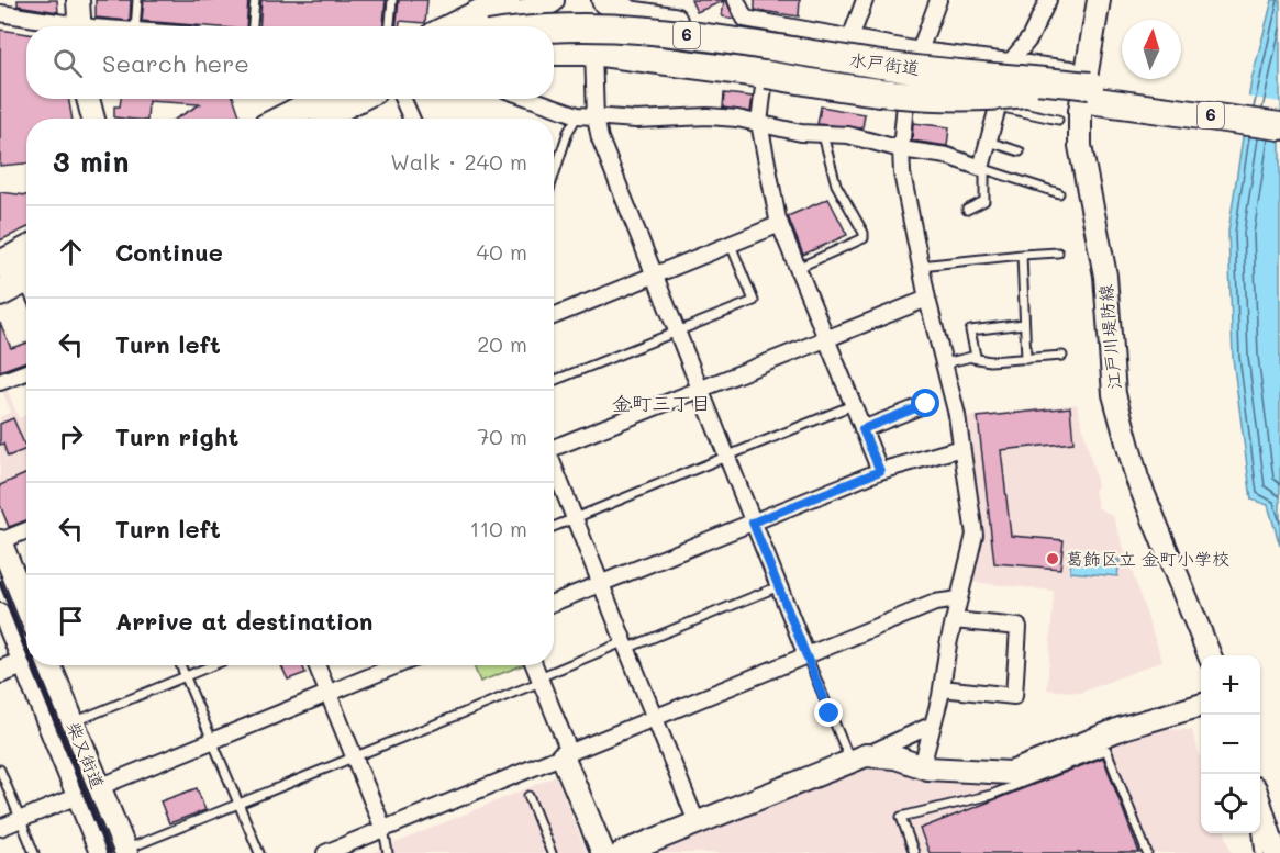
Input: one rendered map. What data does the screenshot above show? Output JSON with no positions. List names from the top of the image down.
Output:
{
  "streets": {
    "highway": ["6", "水戸街道"],
    "main road": ["江戸川堤防線", "柴又街道"]
  },
  "districts": ["金町三丁目"],
  "places": ["葛飾区立 金町小学校"],
  "north": "top",
  "page": {
    "search": "Search here",
    "heading": ["3 min", "Walk · 240 m"],
    "list": [
      ["Continue", "40 m"],
      ["Turn left", "20 m"],
      ["Turn right", "70 m"],
      ["Turn left", "110 m"],
      "Arrive at destination"
    ],
    "map_buttons": ["+", "−"]
  }
}
